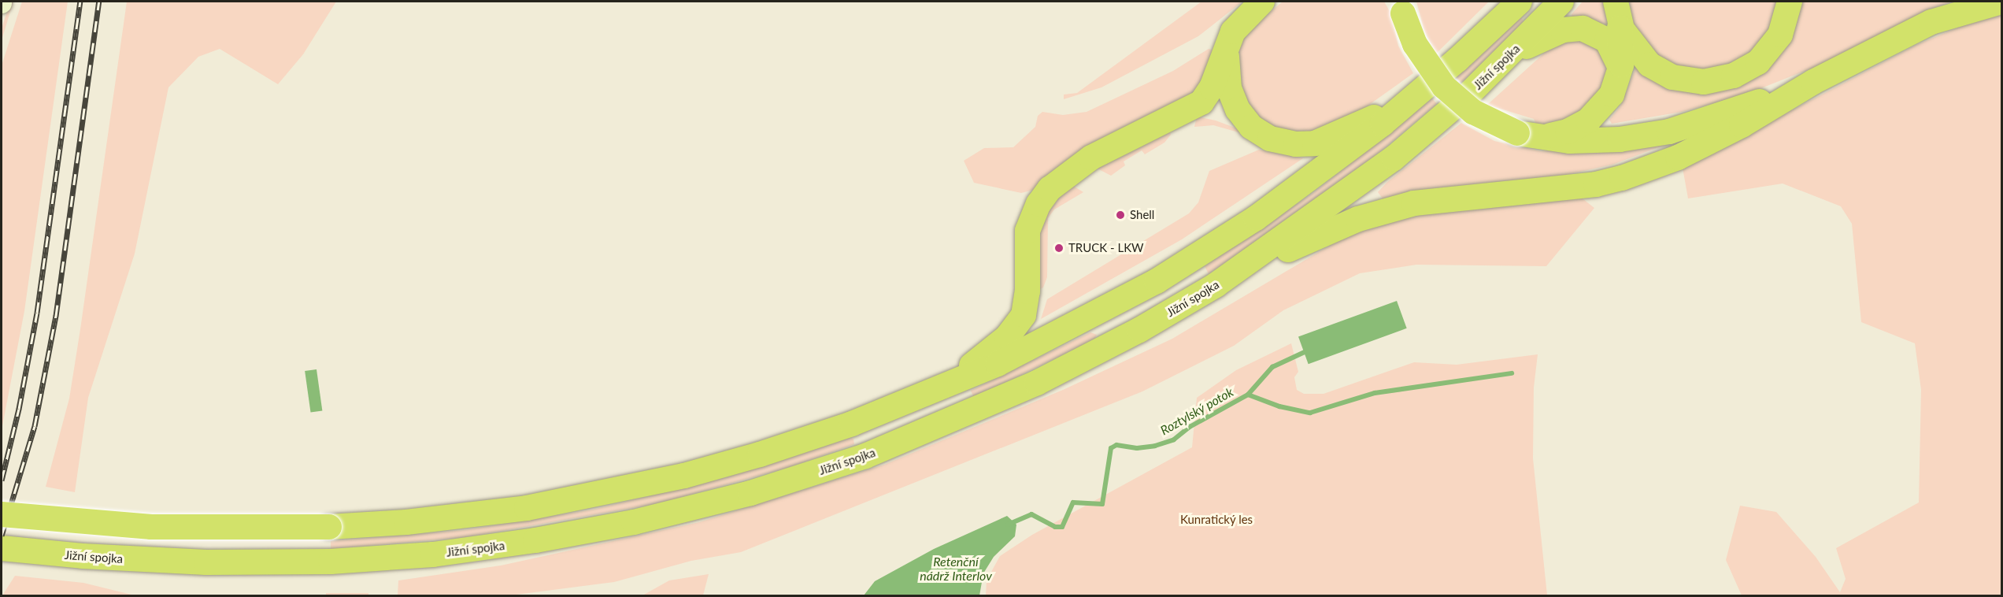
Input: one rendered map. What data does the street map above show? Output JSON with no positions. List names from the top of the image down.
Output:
{
  "streets": {
    "highway": ["Jižní spojka"]
  },
  "water": ["Roztylský potok", "Retenční nádrž Interlov"],
  "parks": ["Kunratický les"],
  "places": ["Shell", "TRUCK - LKW"]
}
